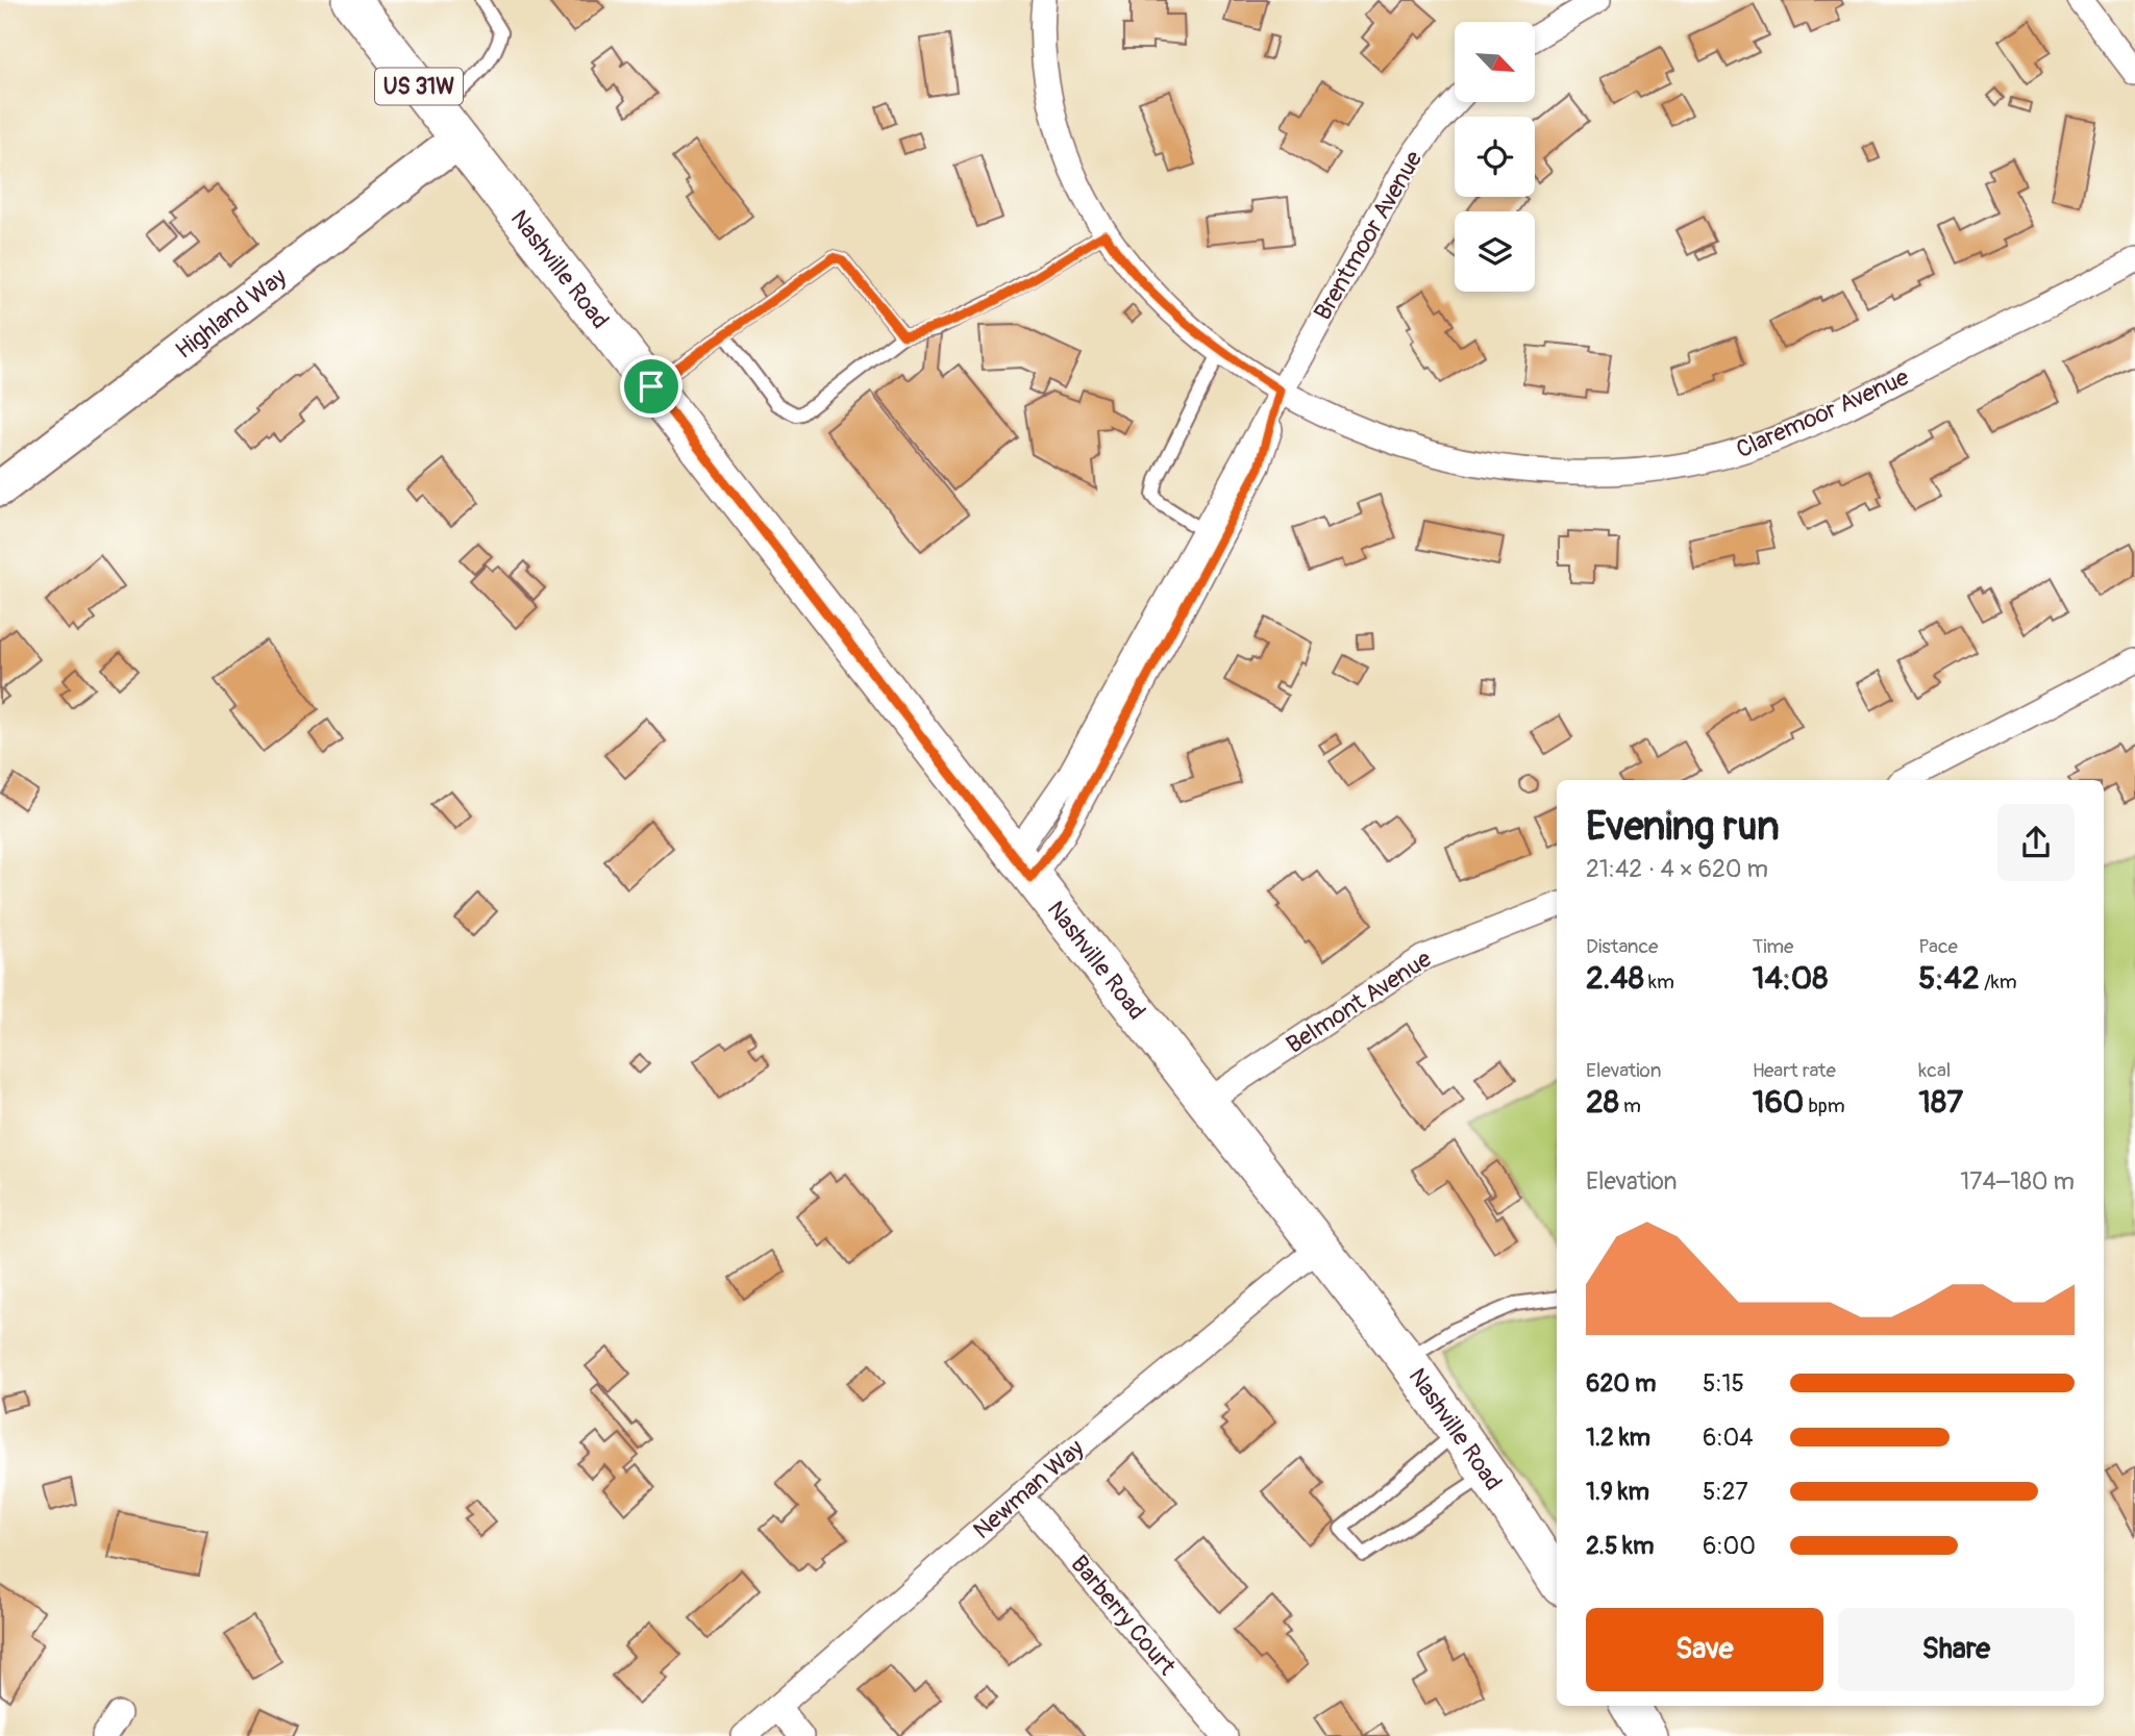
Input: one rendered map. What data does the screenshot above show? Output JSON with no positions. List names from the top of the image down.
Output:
{
  "streets": {
    "main road": ["US 31W", "Nashville Road"],
    "street": [
      "Brentmoor Avenue",
      "Highland Way",
      "Claremoor Avenue",
      "Belmont Avenue",
      "Newman Way",
      "Barberry Court"
    ]
  },
  "crossings": [
    ["Brentmoor Avenue", "Nashville Road"],
    ["Brentmoor Avenue", "Claremoor Avenue"],
    ["Nashville Road", "Highland Way"],
    ["Nashville Road", "Belmont Avenue"],
    ["Nashville Road", "Newman Way"],
    ["Newman Way", "Barberry Court"]
  ],
  "north": "bottom right",
  "page": {
    "heading": ["Evening run", "21:42 · 4 × 620 m"],
    "stats": [
      ["Distance", "2.48 km"],
      ["Time", "14:08"],
      ["Pace", "5:42 /km"],
      ["Elevation", "28 m"],
      ["Heart rate", "160 bpm"],
      ["kcal", "187"]
    ],
    "chart": ["Elevation", "174–180 m"],
    "list": [
      {
        "name": "620 m",
        "note": "5:15"
      },
      {
        "name": "1.2 km",
        "note": "6:04"
      },
      {
        "name": "1.9 km",
        "note": "5:27"
      },
      {
        "name": "2.5 km",
        "note": "6:00"
      }
    ],
    "buttons": ["Save", "Share"]
  }
}
